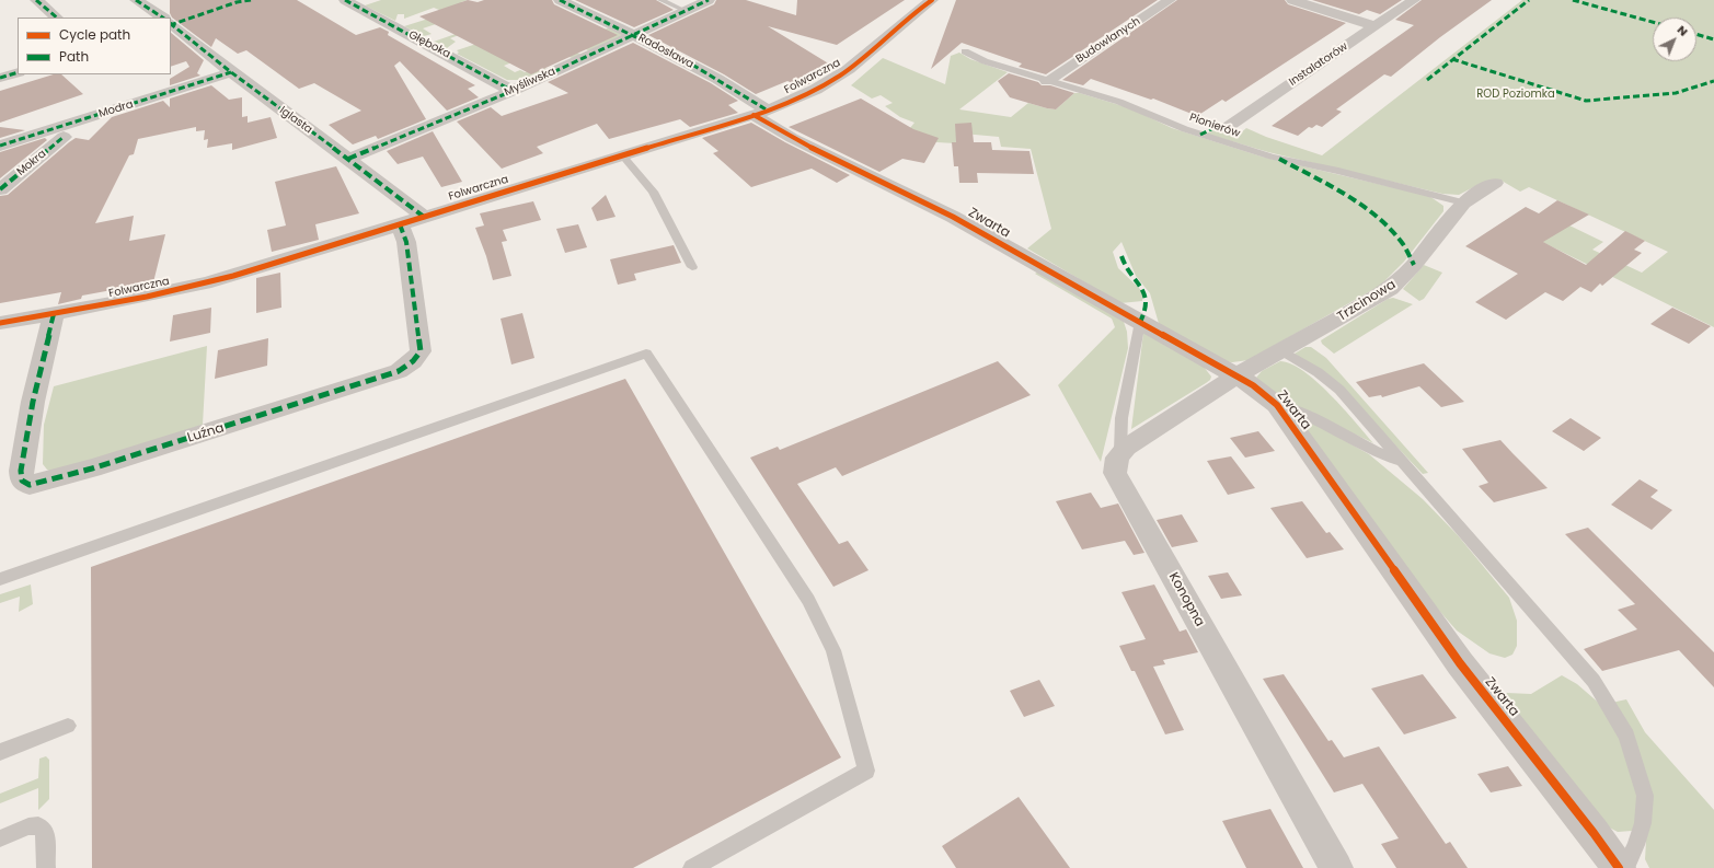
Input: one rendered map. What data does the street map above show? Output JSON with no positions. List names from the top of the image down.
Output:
{
  "streets": {
    "street": [
      "Budowlanych",
      "Głęboka",
      "Radosława",
      "Instalatorów",
      "Folwarczna",
      "Myśliwska",
      "Modra",
      "Iglasta",
      "Mokra",
      "Zwarta",
      "Trzcinowa",
      "Luźna",
      "Konopna"
    ],
    "lane": ["Pionierów"]
  },
  "crossings": [
    ["Budowlanych", "Pionierów"],
    ["Głęboka", "Myśliwska"],
    ["Radosława", "Folwarczna"],
    ["Radosława", "Myśliwska"],
    ["Radosława", "Zwarta"],
    ["Folwarczna", "Iglasta"],
    ["Folwarczna", "Zwarta"],
    ["Folwarczna", "Luźna"],
    ["Myśliwska", "Iglasta"],
    ["Modra", "Iglasta"],
    ["Pionierów", "Trzcinowa"],
    ["Zwarta", "Trzcinowa"]
  ],
  "parks": ["ROD Poziomka"],
  "legend": ["Cycle path", "Path"],
  "north": "top right"
}
